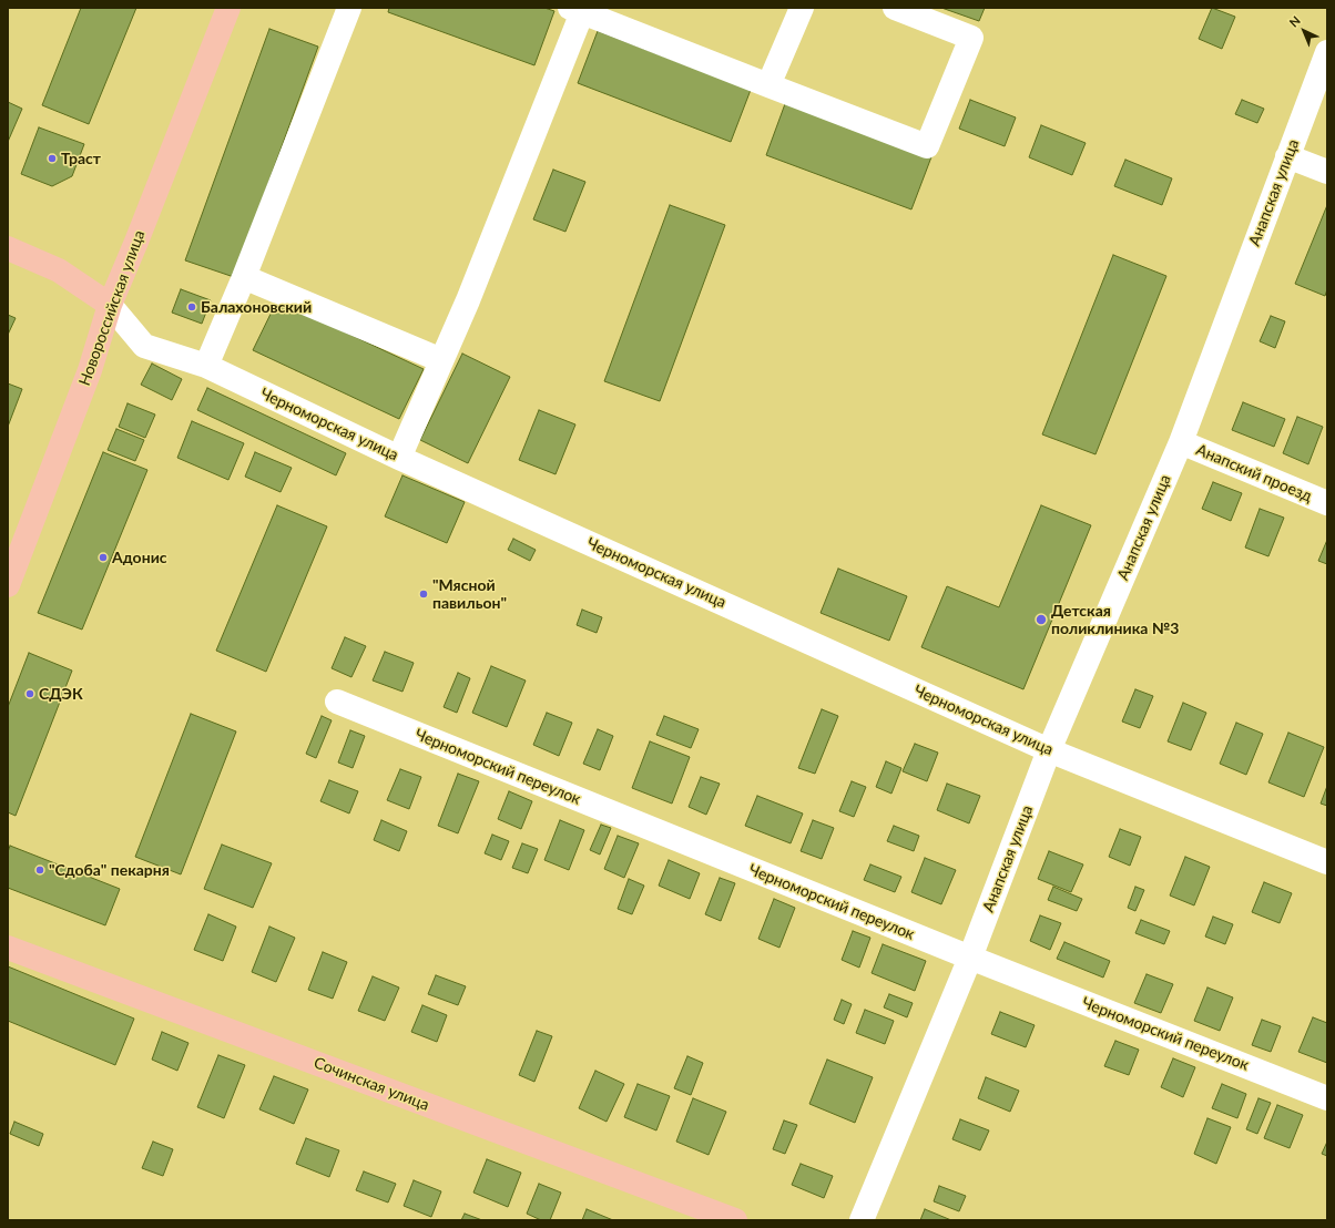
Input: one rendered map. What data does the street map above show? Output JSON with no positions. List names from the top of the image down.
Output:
{
  "streets": {
    "main road": ["Новороссийская улица", "Черноморская улица", "Сочинская улица"],
    "street": ["Анапская улица", "Анапский проезд", "Черноморский переулок"]
  },
  "crossings": [
    ["Анапская улица", "Черноморская улица"],
    ["Анапская улица", "Анапский проезд"],
    ["Анапская улица", "Черноморский переулок"],
    ["Новороссийская улица", "Черноморская улица"]
  ],
  "places": [
    "Траст",
    "Балахоновский",
    "Адонис",
    "\"Мясной павильон\"",
    "Детская поликлиника №3",
    "СДЭК",
    "\"Сдоба\" пекарня"
  ],
  "north": "top left"
}
